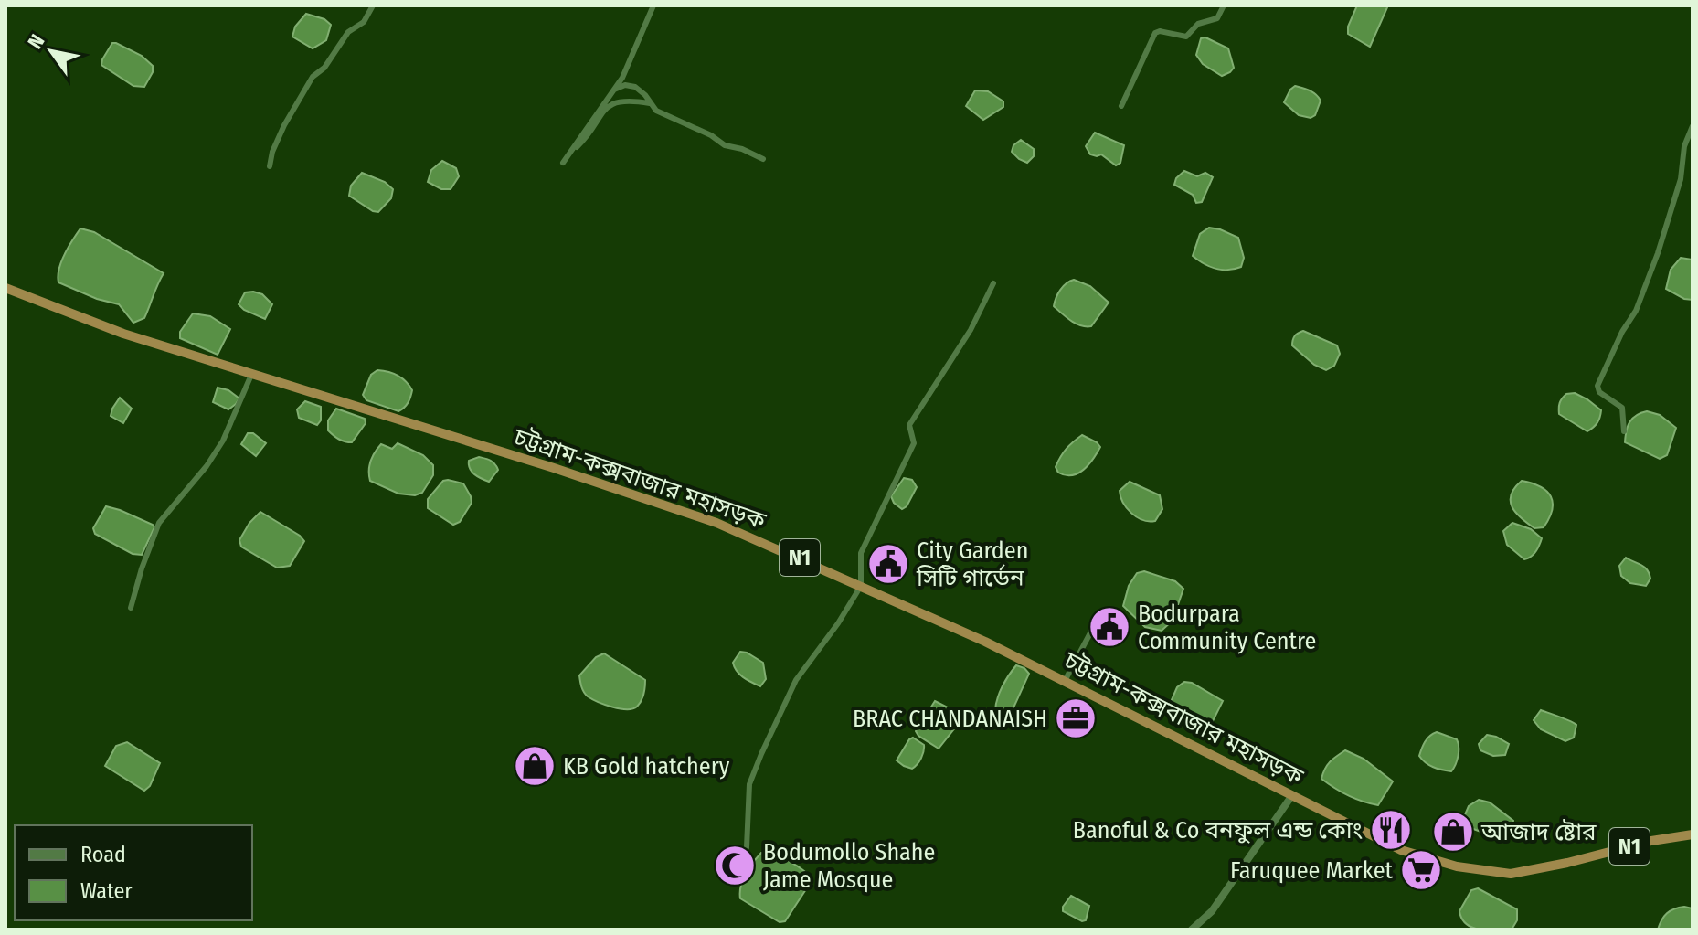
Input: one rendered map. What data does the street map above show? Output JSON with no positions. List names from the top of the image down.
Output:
{
  "streets": {
    "highway": ["চট্টগ্রাম-কক্সবাজার মহাসড়ক", "N1"]
  },
  "places": {
    "public building": ["City Garden সিটি গার্ডেন", "Bodurpara Community Centre"],
    "office": ["BRAC CHANDANAISH"],
    "shop": ["KB Gold hatchery", "আজাদ ষ্টোর"],
    "restaurant": ["Banoful & Co বনফুল এন্ড কোং"],
    "mosque": ["Bodumollo Shahe Jame Mosque"],
    "supermarket": ["Faruquee Market"]
  },
  "legend": ["Road", "Water"],
  "north": "top left"
}
